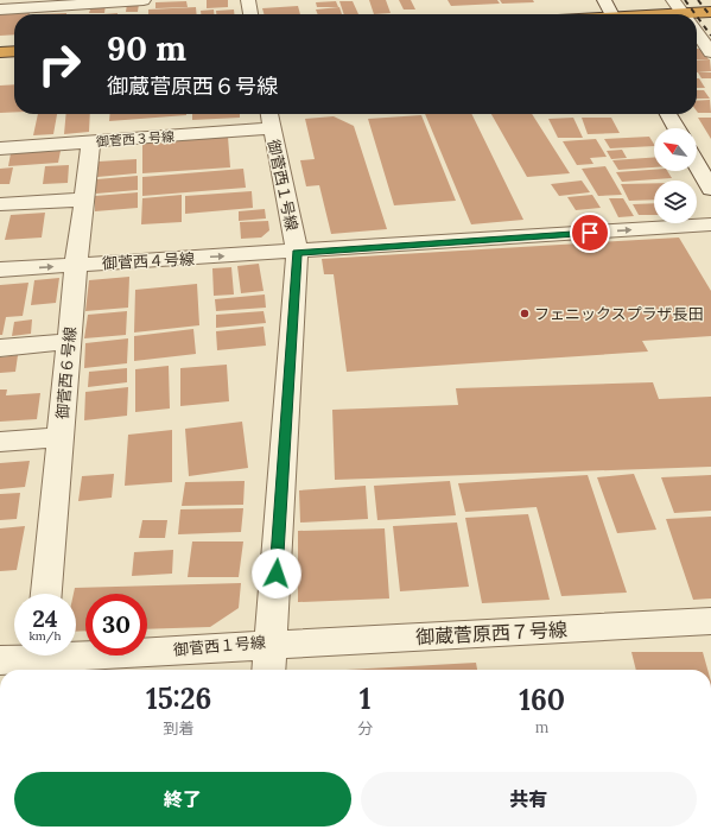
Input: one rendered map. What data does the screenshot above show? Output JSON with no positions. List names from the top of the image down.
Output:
{
  "streets": {
    "street": [
      "御菅西３号線",
      "御菅西１号線",
      "御菅西４号線",
      "御菅西６号線",
      "御蔵菅原西７号線"
    ]
  },
  "crossings": [
    ["御菅西３号線", "御菅西１号線"],
    ["御菅西３号線", "御菅西６号線"],
    ["御菅西１号線", "御菅西４号線"],
    ["御菅西１号線", "御蔵菅原西７号線"],
    ["御菅西４号線", "御菅西６号線"]
  ],
  "one_way": ["御菅西４号線"],
  "places": ["フェニックスプラザ長田"],
  "north": "top left",
  "page": {
    "turn": ["90 m", "御蔵菅原西６号線"],
    "speed": "24 km/h",
    "limit": "30",
    "eta": [
      "15:26",
      "到着",
      "1",
      "分",
      "160",
      "m"
    ],
    "buttons": ["終了", "共有"]
  }
}
